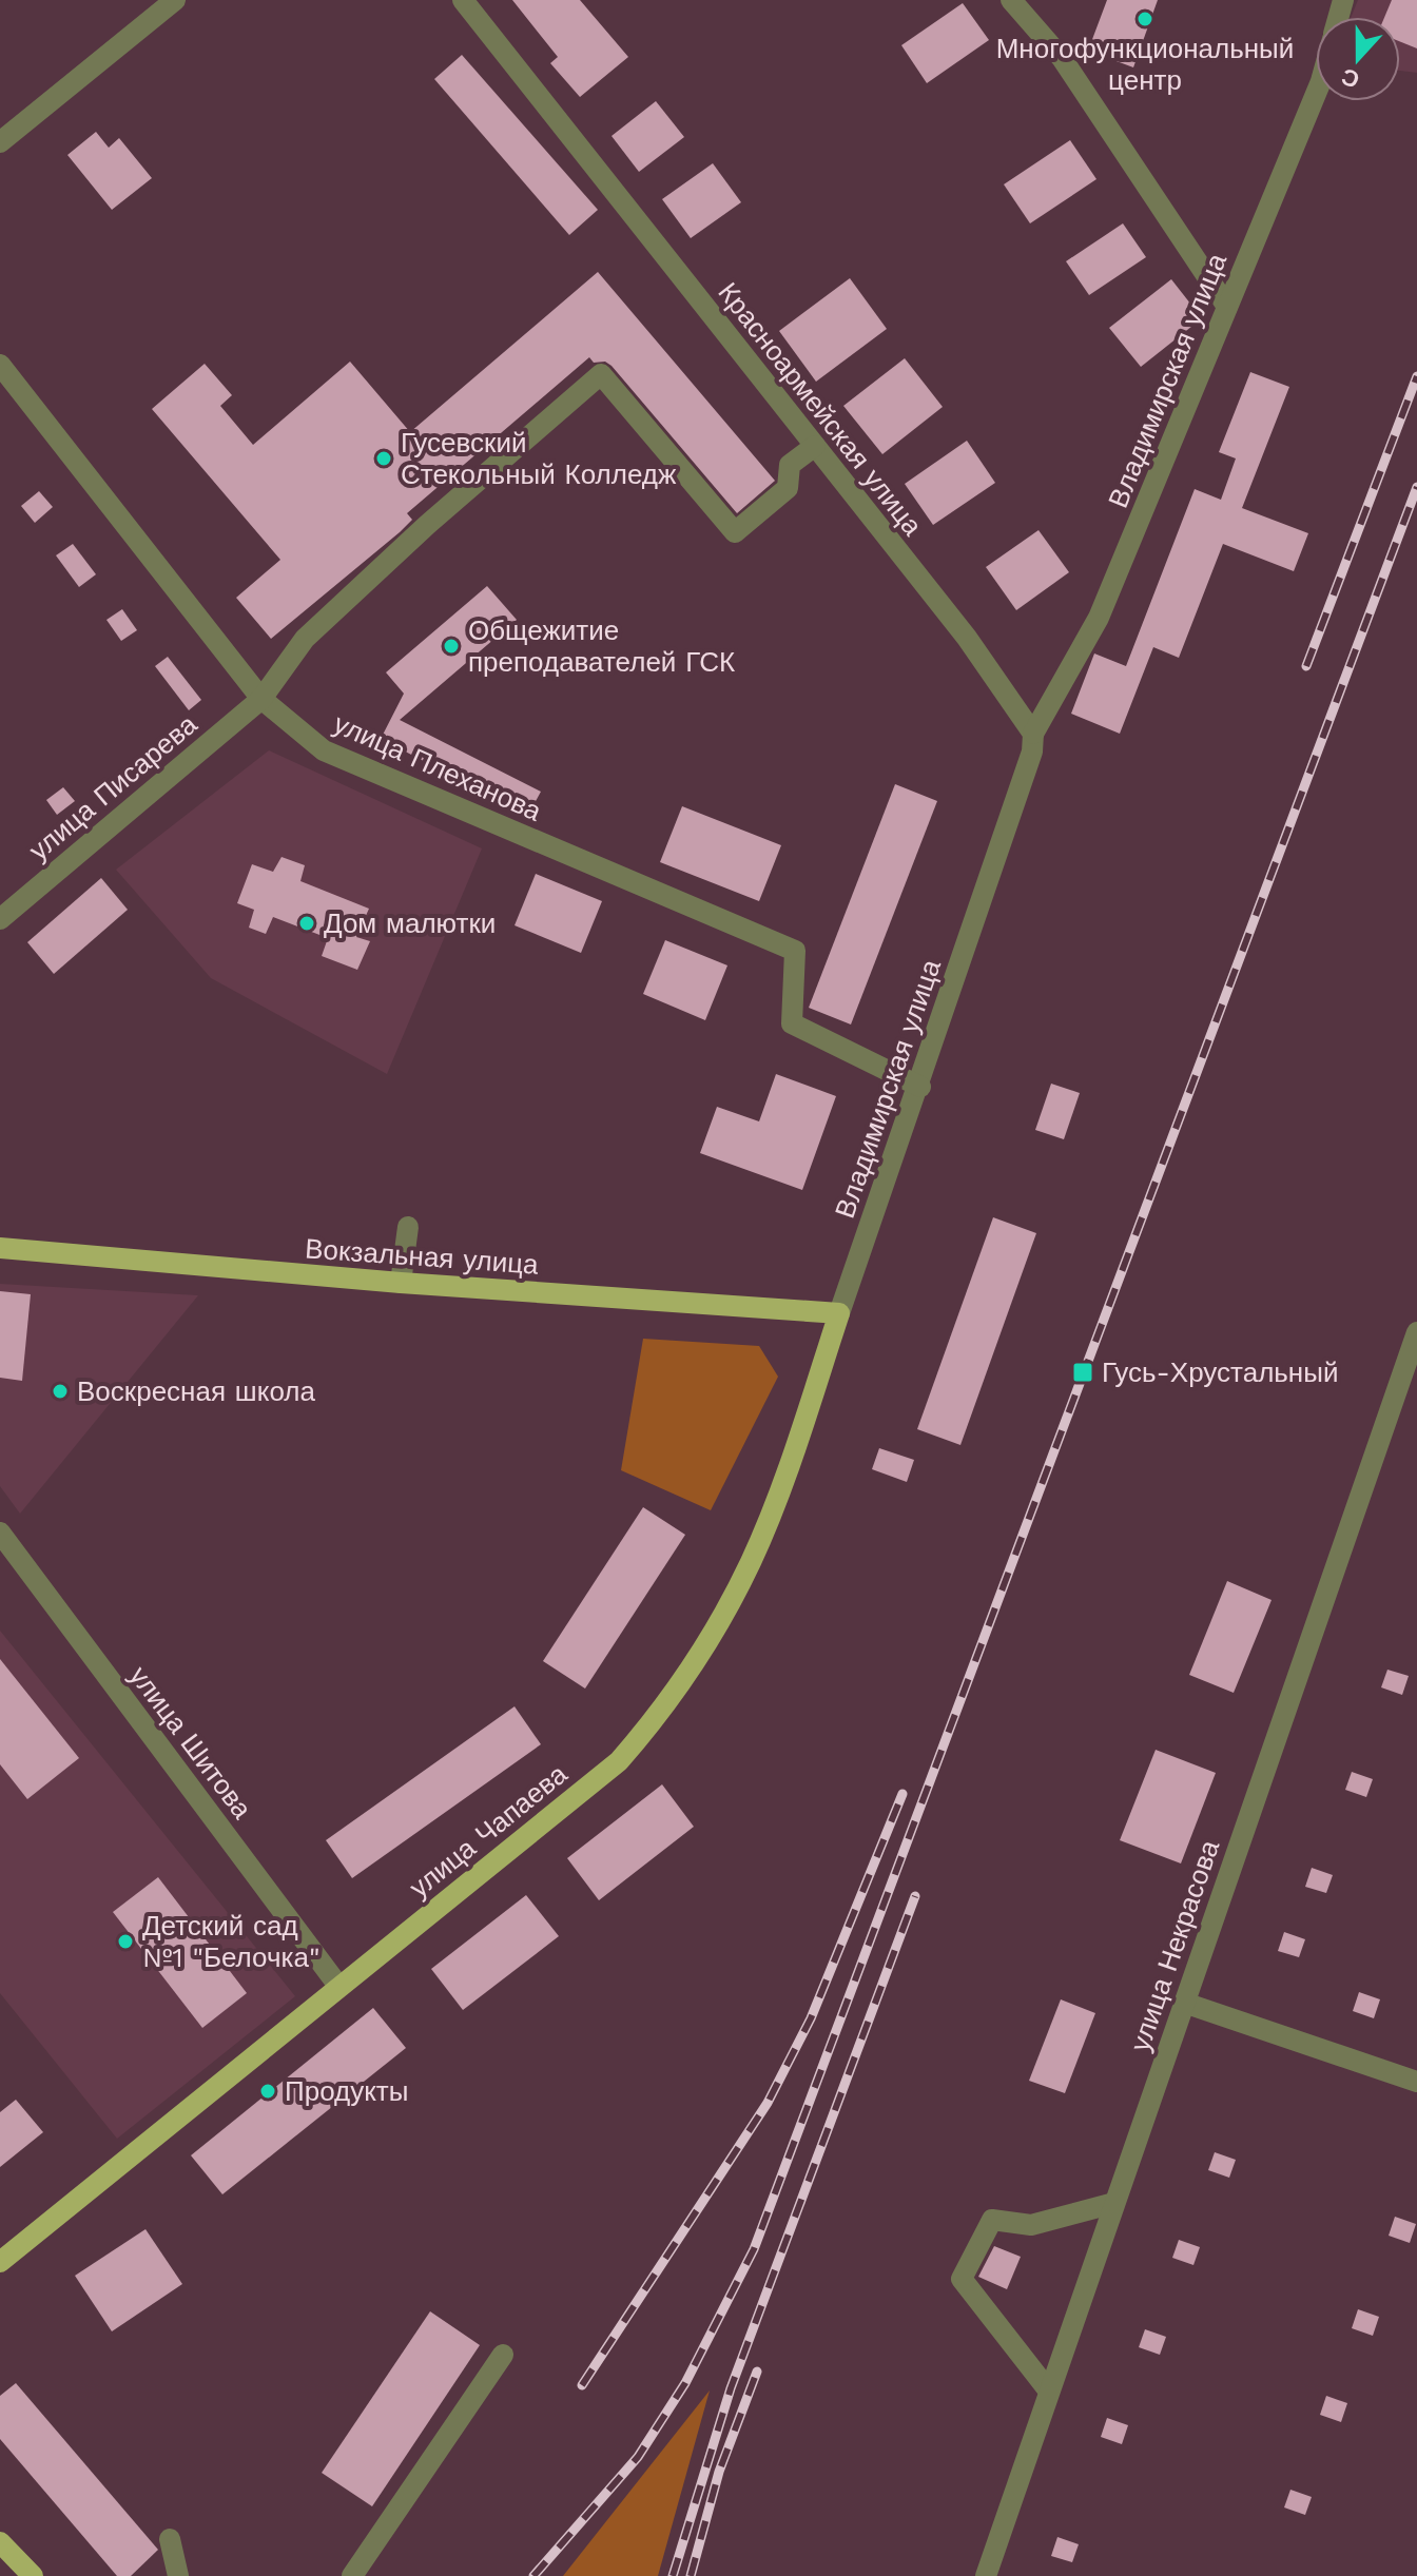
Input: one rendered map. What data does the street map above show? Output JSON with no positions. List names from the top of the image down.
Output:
{
  "streets": {
    "main road": ["Вокзальная улица", "улица Чапаева"],
    "street": [
      "Владимирская улица",
      "Красноармейская улица",
      "улица Плеханова",
      "улица Писарева",
      "улица Шитова",
      "улица Некрасова"
    ]
  },
  "crossings": [
    ["Владимирская улица", "Красноармейская улица"],
    ["Владимирская улица", "улица Плеханова"],
    ["Владимирская улица", "Вокзальная улица"],
    ["Владимирская улица", "улица Чапаева"],
    ["Красноармейская улица", "улица Писарева"],
    ["улица Плеханова", "улица Писарева"],
    ["Вокзальная улица", "улица Чапаева"],
    ["улица Шитова", "улица Чапаева"]
  ],
  "places": {
    "other": [
      "Многофункциональный центр",
      "Гусевский Стекольный Колледж",
      "Общежитие преподавателей ГСК",
      "Дом малютки",
      "Воскресная школа",
      "Детский сад №1 \"Белочка\"",
      "Продукты"
    ],
    "transit": ["Гусь-Хрустальный"]
  },
  "north": "bottom"
}
